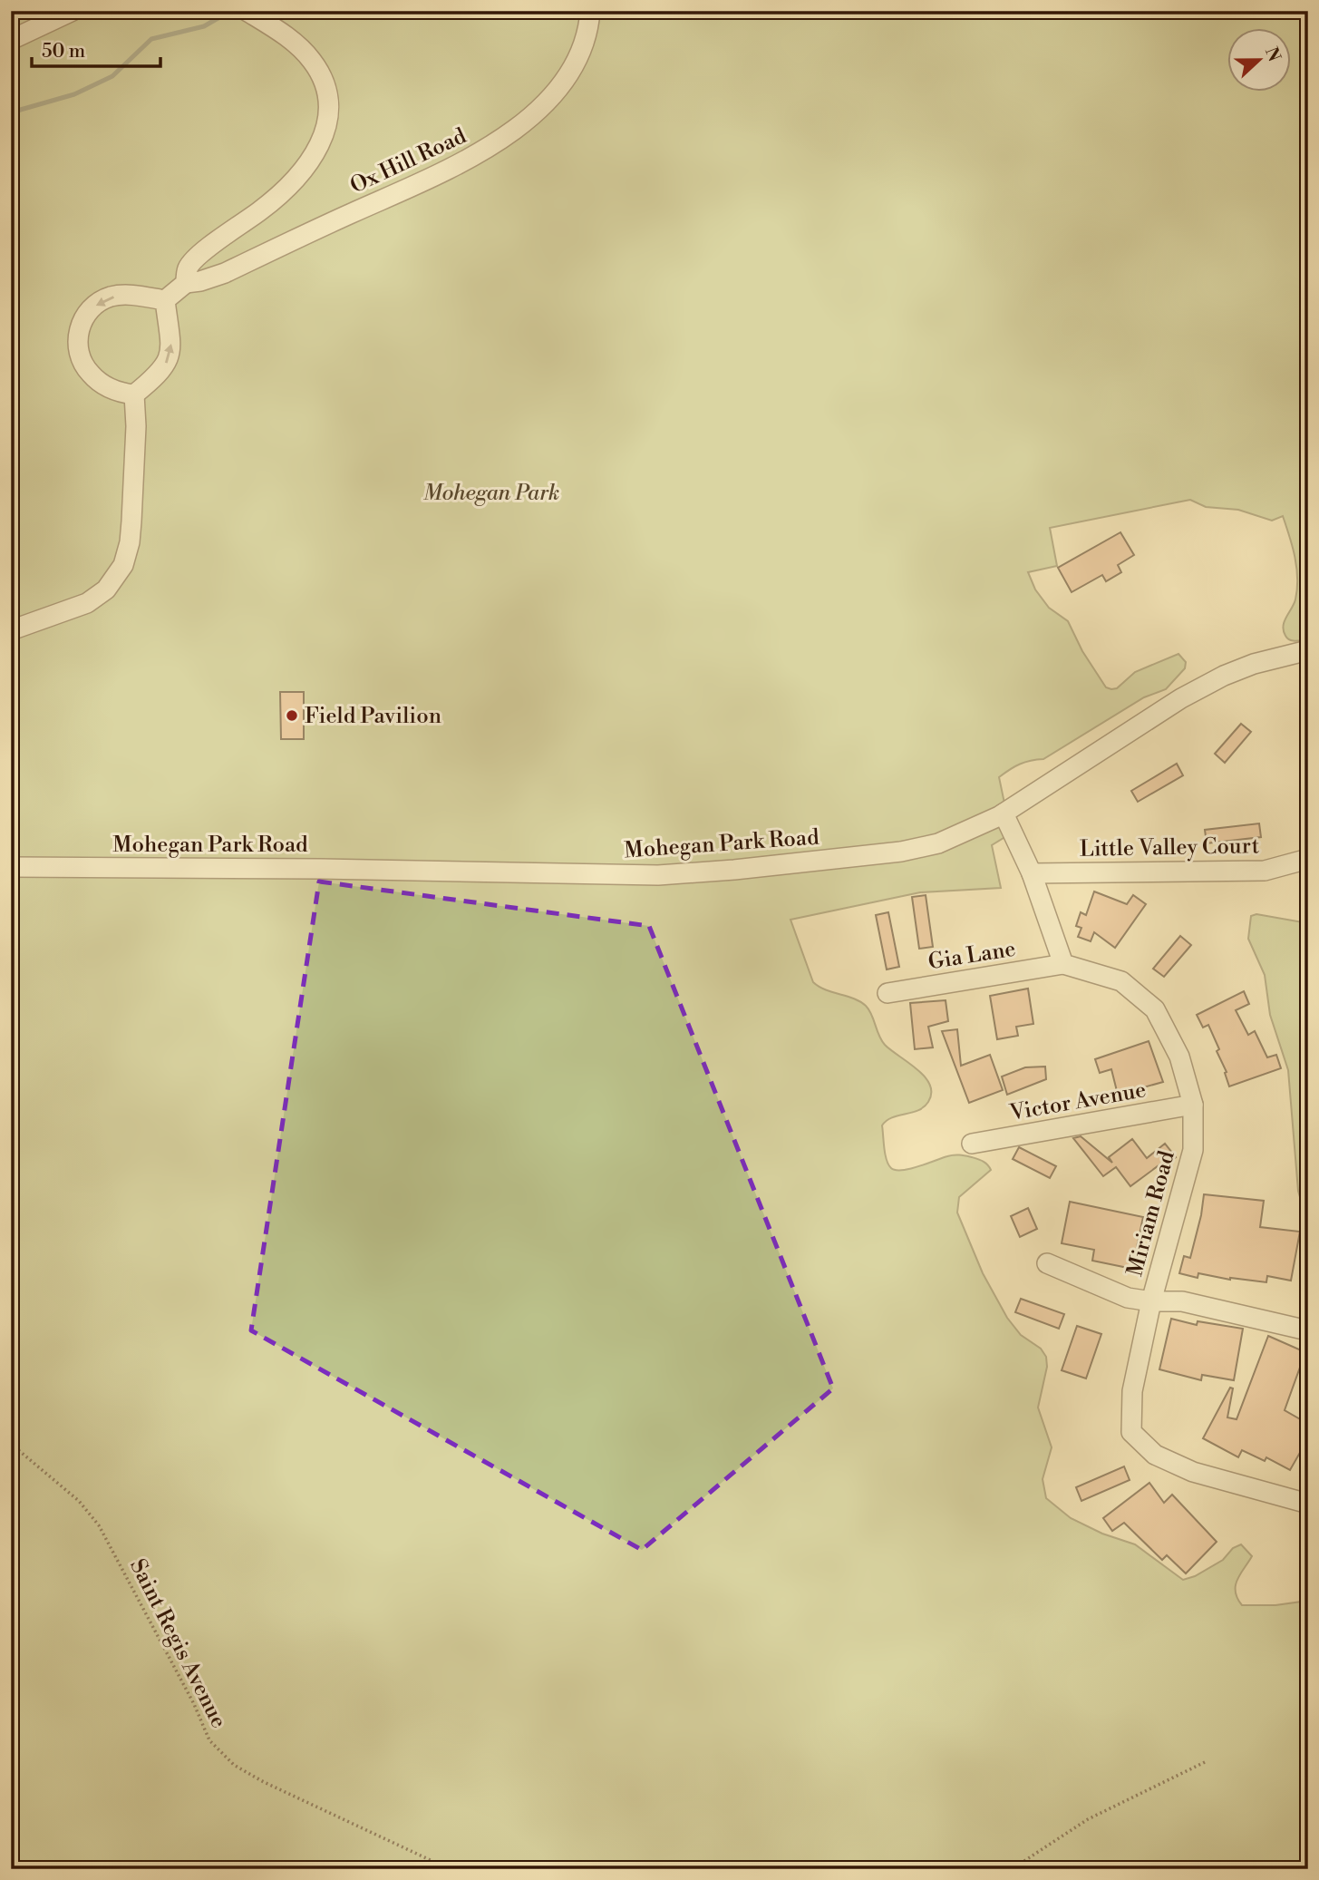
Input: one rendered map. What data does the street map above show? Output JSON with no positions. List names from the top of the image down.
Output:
{
  "streets": {
    "street": [
      "Ox Hill Road",
      "Mohegan Park Road",
      "Little Valley Court",
      "Gia Lane",
      "Victor Avenue",
      "Miriam Road"
    ],
    "path": ["Saint Regis Avenue"]
  },
  "crossings": [
    ["Gia Lane", "Miriam Road"],
    ["Victor Avenue", "Miriam Road"]
  ],
  "parks": ["Mohegan Park"],
  "places": ["Field Pavilion"],
  "scale_bar": "50 m",
  "north": "right"
}
